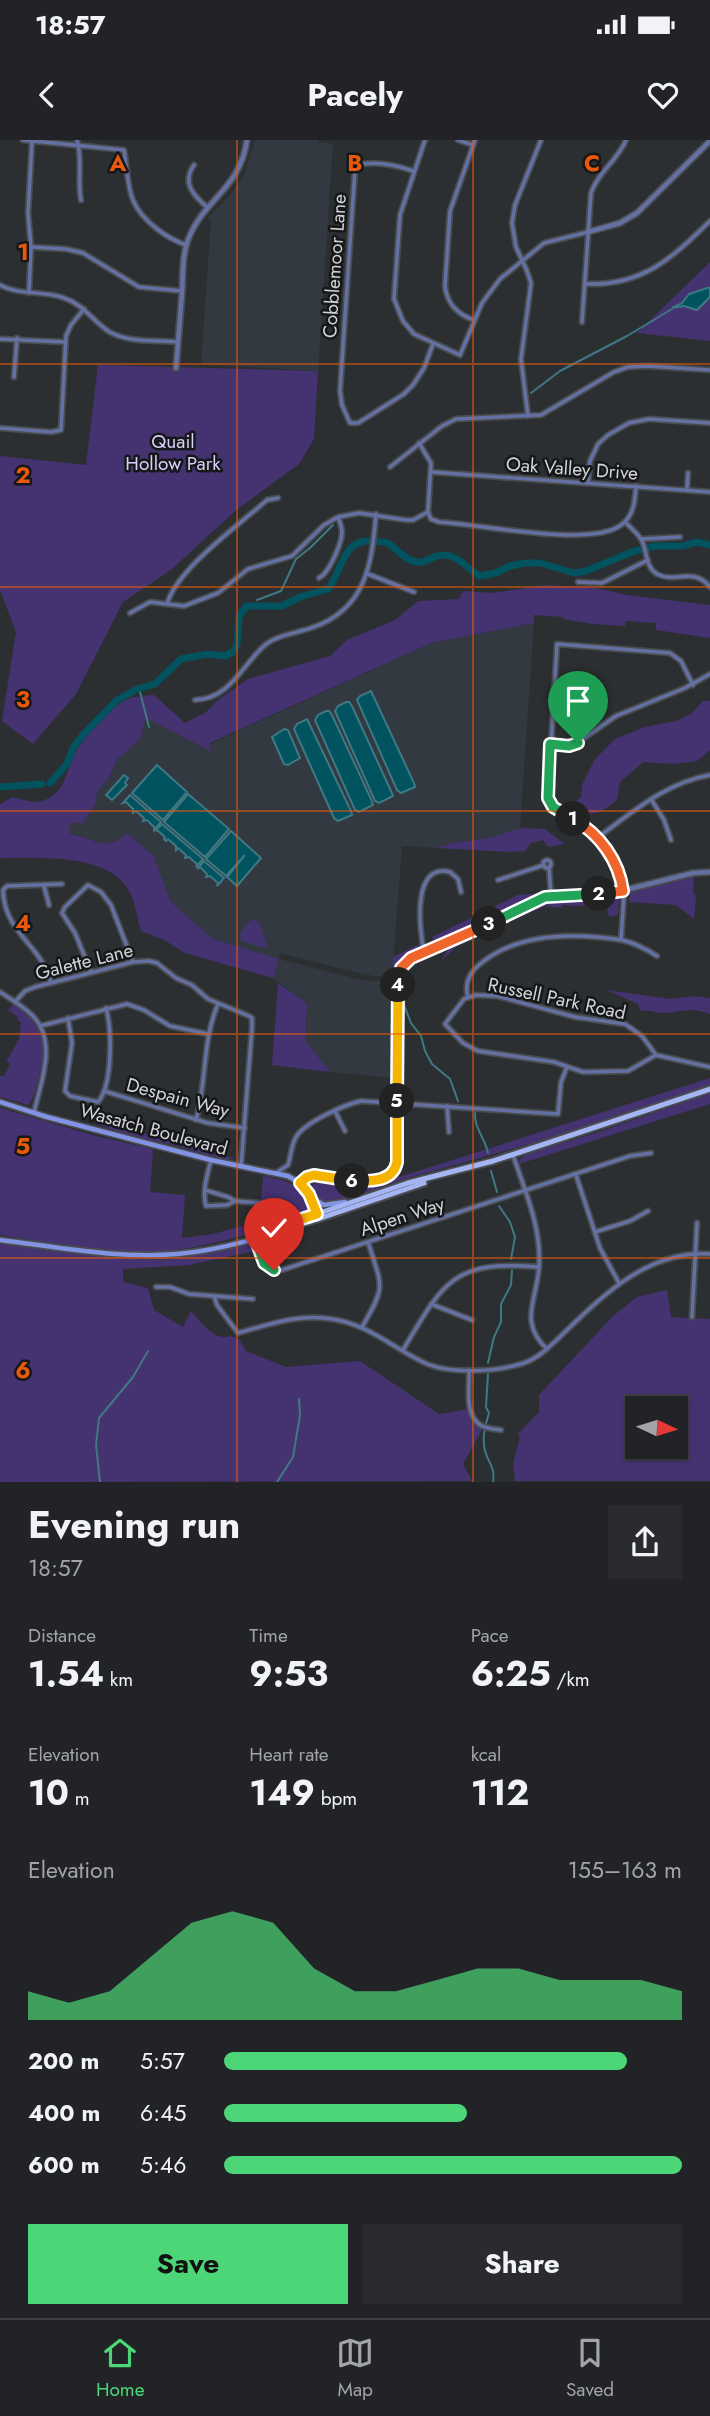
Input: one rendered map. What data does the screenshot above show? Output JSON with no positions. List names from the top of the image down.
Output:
{
  "streets": {
    "main road": ["Wasatch Boulevard"],
    "street": [
      "Cobblemoor Lane",
      "Oak Valley Drive",
      "Galette Lane",
      "Russell Park Road",
      "Despain Way",
      "Alpen Way"
    ]
  },
  "parks": ["Quail Hollow Park"],
  "north": "right",
  "page": {
    "status": "18:57",
    "header": "Pacely",
    "pins": [
      "1",
      "2",
      "3",
      "4",
      "5",
      "6"
    ],
    "heading": ["Evening run", "18:57"],
    "stats": [
      ["Distance", "1.54 km"],
      ["Time", "9:53"],
      ["Pace", "6:25 /km"],
      ["Elevation", "10 m"],
      ["Heart rate", "149 bpm"],
      ["kcal", "112"]
    ],
    "chart": ["Elevation", "155–163 m"],
    "list": [
      {
        "name": "200 m",
        "note": "5:57"
      },
      {
        "name": "400 m",
        "note": "6:45"
      },
      {
        "name": "600 m",
        "note": "5:46"
      }
    ],
    "buttons": ["Save", "Share"],
    "tabs": ["Home", "Map", "Saved"]
  },
  "grid": {
    "columns": ["A", "B", "C"],
    "rows": [
      "1",
      "2",
      "3",
      "4",
      "5",
      "6"
    ]
  }
}
